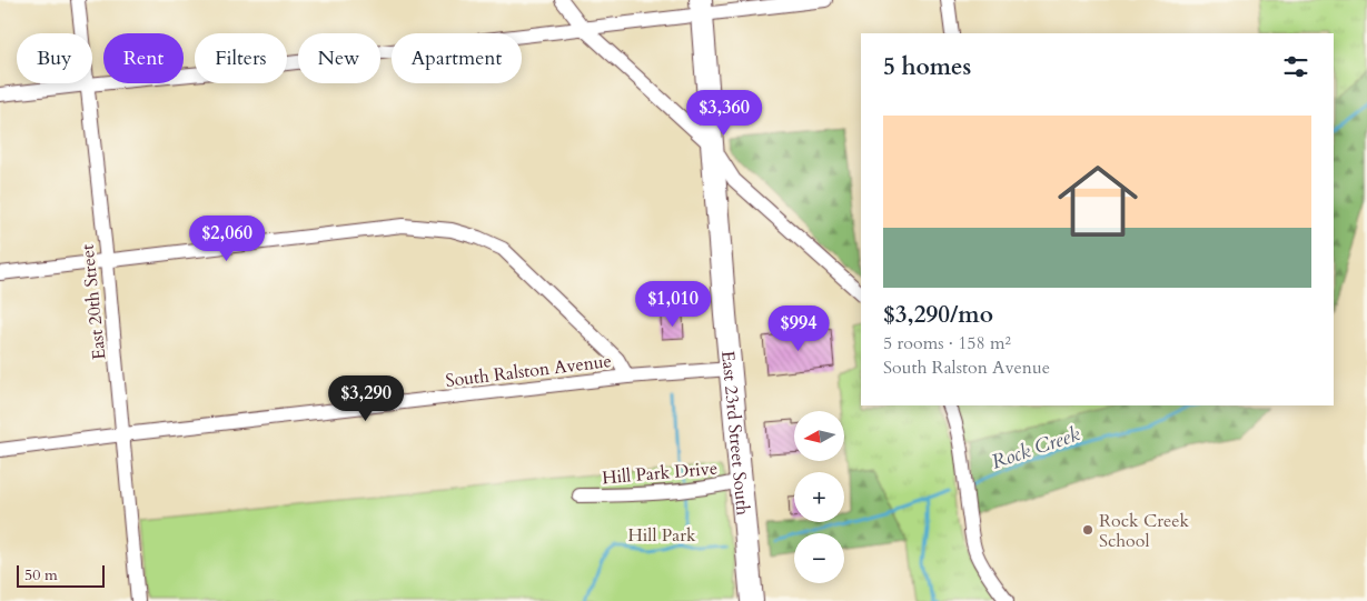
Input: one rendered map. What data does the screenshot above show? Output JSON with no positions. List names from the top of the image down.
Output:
{
  "streets": {
    "main road": ["East 23rd Street South"],
    "street": ["East 20th Street", "South Ralston Avenue", "Hill Park Drive"]
  },
  "crossings": [
    ["East 20th Street", "South Ralston Avenue"],
    ["South Ralston Avenue", "East 23rd Street South"],
    ["East 23rd Street South", "Hill Park Drive"]
  ],
  "water": ["Rock Creek"],
  "parks": ["Hill Park"],
  "places": ["Rock Creek School"],
  "scale_bar": "50 m",
  "north": "left",
  "page": {
    "chip": [
      "Buy",
      "Rent",
      "Filters",
      "New",
      "Apartment"
    ],
    "heading": "5 homes",
    "price": [
      "$3,360",
      "$2,060",
      "$1,010",
      "$994",
      "$3,290"
    ],
    "list": [
      {
        "name": "$3,290/mo",
        "note": "5 rooms · 158 m² · South Ralston Avenue"
      }
    ],
    "map_buttons": ["+", "−"],
    "scale": "50 m"
  }
}
